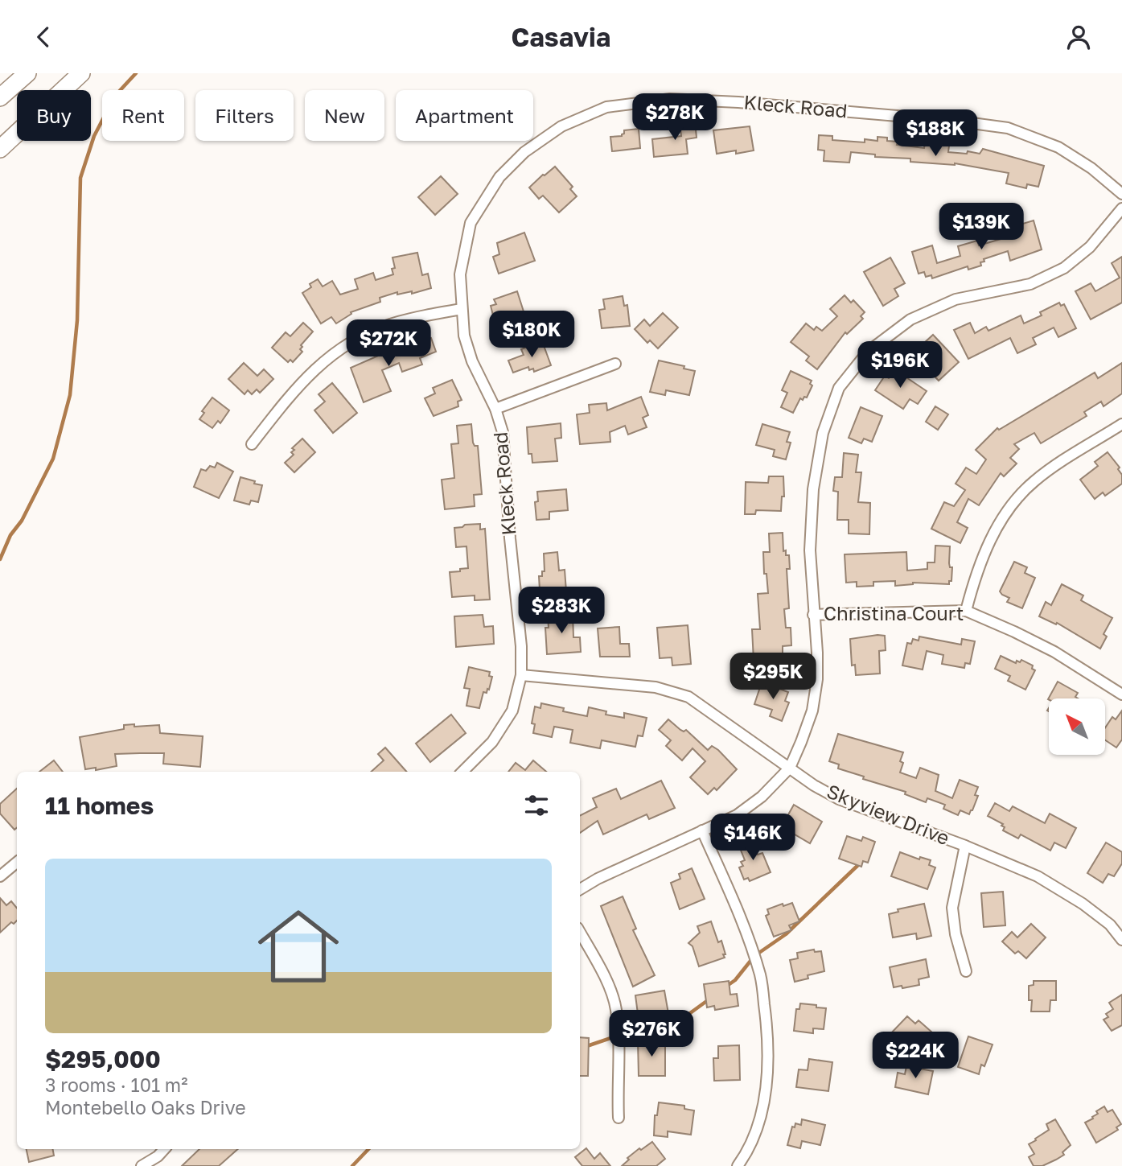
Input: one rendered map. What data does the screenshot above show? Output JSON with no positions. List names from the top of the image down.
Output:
{
  "streets": {
    "street": ["Kleck Road", "Christina Court", "Skyview Drive"]
  },
  "crossings": [
    ["Kleck Road", "Skyview Drive"]
  ],
  "north": "top left",
  "page": {
    "header": "Casavia",
    "chip": [
      "Buy",
      "Rent",
      "Filters",
      "New",
      "Apartment"
    ],
    "price": [
      "$278K",
      "$188K",
      "$139K",
      "$180K",
      "$272K",
      "$196K",
      "$283K",
      "$295K",
      "$146K",
      "$276K",
      "$224K"
    ],
    "heading": "11 homes",
    "list": [
      {
        "name": "$295,000",
        "note": "3 rooms · 101 m² · Montebello Oaks Drive"
      }
    ]
  }
}
